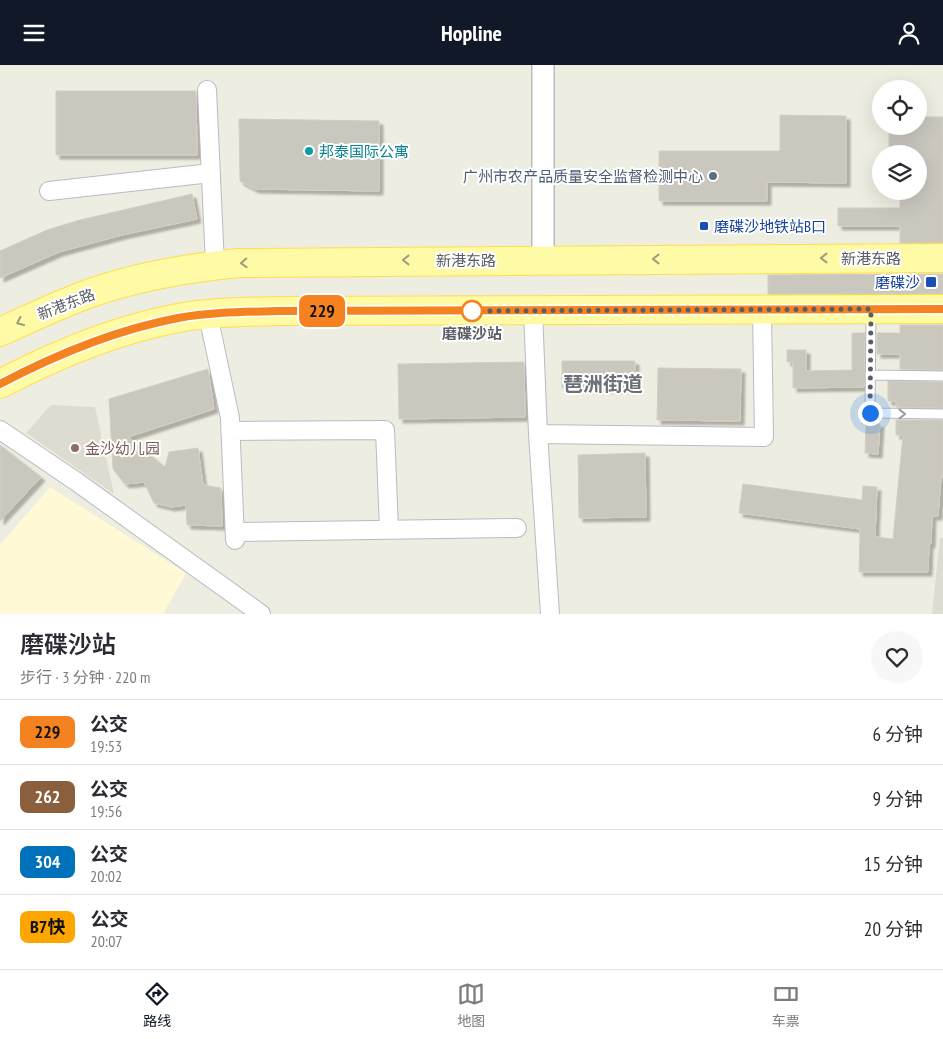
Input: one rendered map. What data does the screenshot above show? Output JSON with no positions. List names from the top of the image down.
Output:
{
  "streets": {
    "main road": ["新港东路"]
  },
  "districts": ["琶洲街道"],
  "places": {
    "other": [
      "邦泰国际公寓",
      "广州市农产品质量安全监督检测中心",
      "磨碟沙站",
      "金沙幼儿园"
    ],
    "transit": ["磨碟沙地铁站B口", "磨碟沙"]
  },
  "lines": ["bus line 229"],
  "page": {
    "header": "Hopline",
    "on_map": "229",
    "heading": ["磨碟沙站", "步行 · 3 分钟 · 220 m"],
    "list": [
      {
        "mark": "229",
        "name": "公交",
        "note": "19:53",
        "value": "6 分钟"
      },
      {
        "mark": "262",
        "name": "公交",
        "note": "19:56",
        "value": "9 分钟"
      },
      {
        "mark": "304",
        "name": "公交",
        "note": "20:02",
        "value": "15 分钟"
      },
      {
        "mark": "B7快",
        "name": "公交",
        "note": "20:07",
        "value": "20 分钟"
      }
    ],
    "tabs": ["路线", "地图", "车票"]
  }
}
